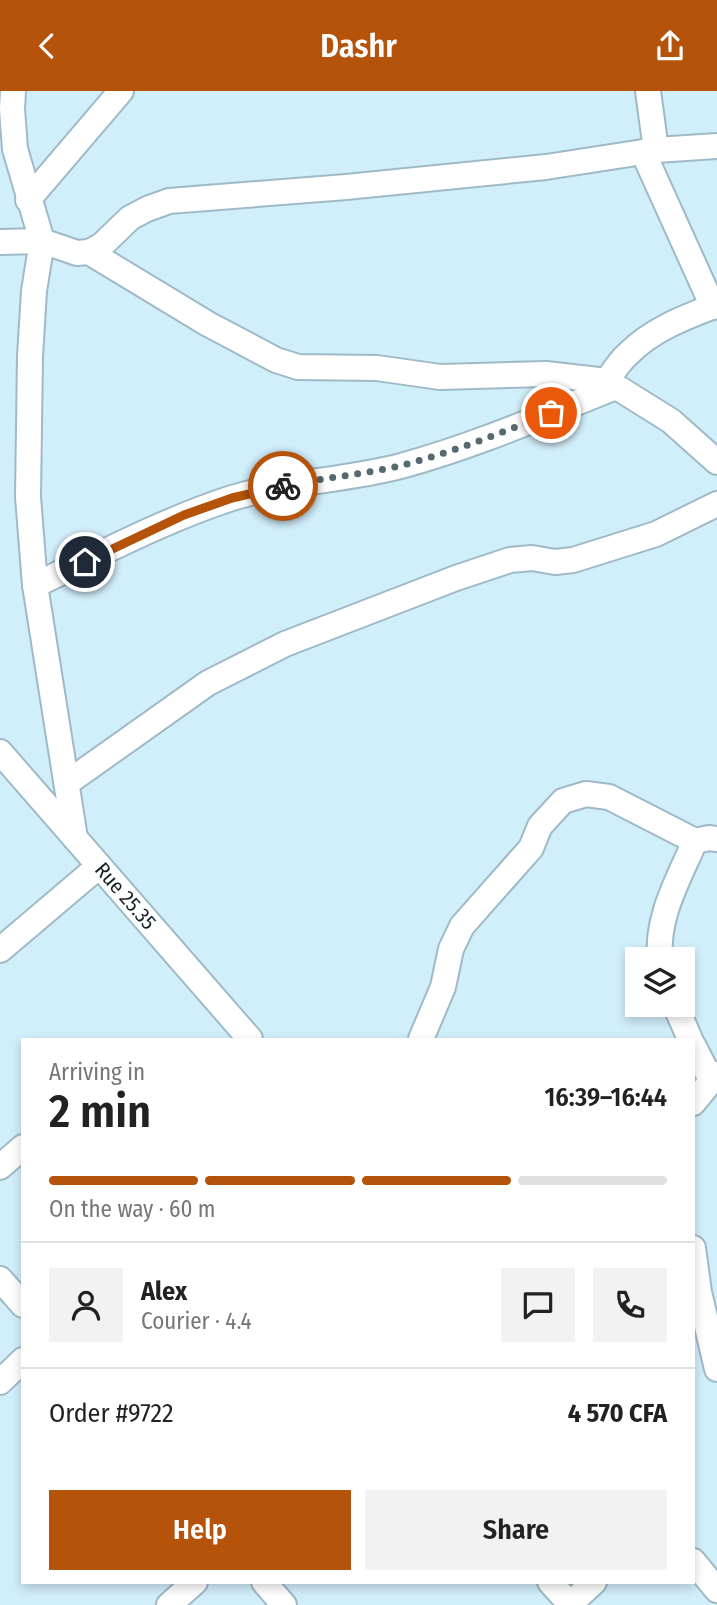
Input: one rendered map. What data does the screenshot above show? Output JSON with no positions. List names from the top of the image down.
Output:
{
  "streets": {
    "street": ["Rue 25.35"]
  },
  "page": {
    "header": "Dashr",
    "heading": ["2 min", "Arriving in", "16:39–16:44"],
    "panel": [
      "Alex",
      "Courier · 4.4",
      "Order #9722",
      "4 570 CFA"
    ],
    "bar": "On the way · 60 m",
    "buttons": ["Help", "Share"]
  }
}
